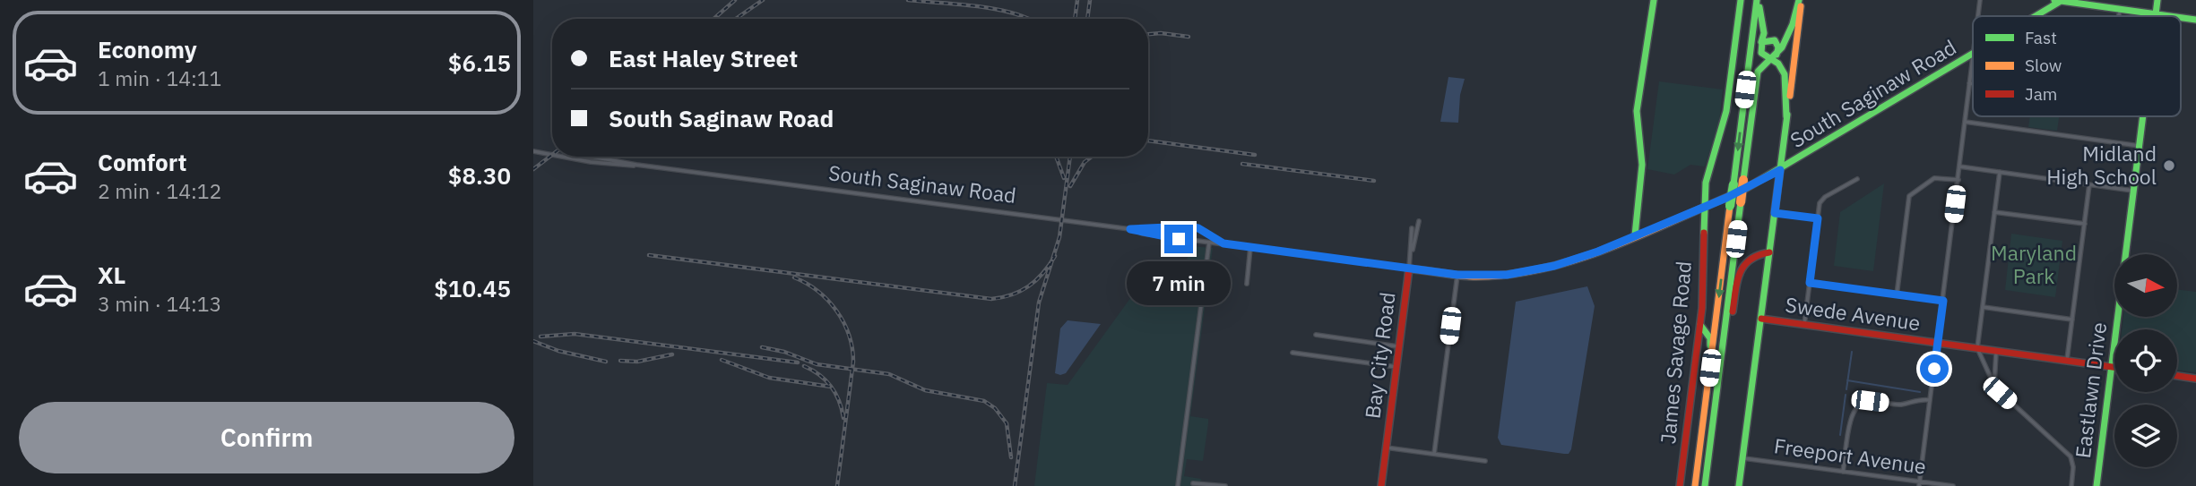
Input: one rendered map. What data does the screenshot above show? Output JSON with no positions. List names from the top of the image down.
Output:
{
  "streets": {
    "main road": [
      "South Saginaw Road",
      "Swede Avenue",
      "James Savage Road",
      "Bay City Road",
      "Eastlawn Drive"
    ],
    "street": ["Freeport Avenue"]
  },
  "crossings": [
    ["South Saginaw Road", "James Savage Road"],
    ["South Saginaw Road", "Bay City Road"],
    ["Swede Avenue", "Eastlawn Drive"]
  ],
  "parks": ["Maryland Park"],
  "places": ["Midland High School"],
  "legend": ["Fast", "Slow", "Jam"],
  "north": "right",
  "page": {
    "list": [
      {
        "name": "Economy",
        "note": "1 min · 14:11",
        "value": "$6.15"
      },
      {
        "name": "Comfort",
        "note": "2 min · 14:12",
        "value": "$8.30"
      },
      {
        "name": "XL",
        "note": "3 min · 14:13",
        "value": "$10.45"
      }
    ],
    "banner": ["East Haley Street", "South Saginaw Road"],
    "bubble": "7 min",
    "buttons": "Confirm"
  }
}
